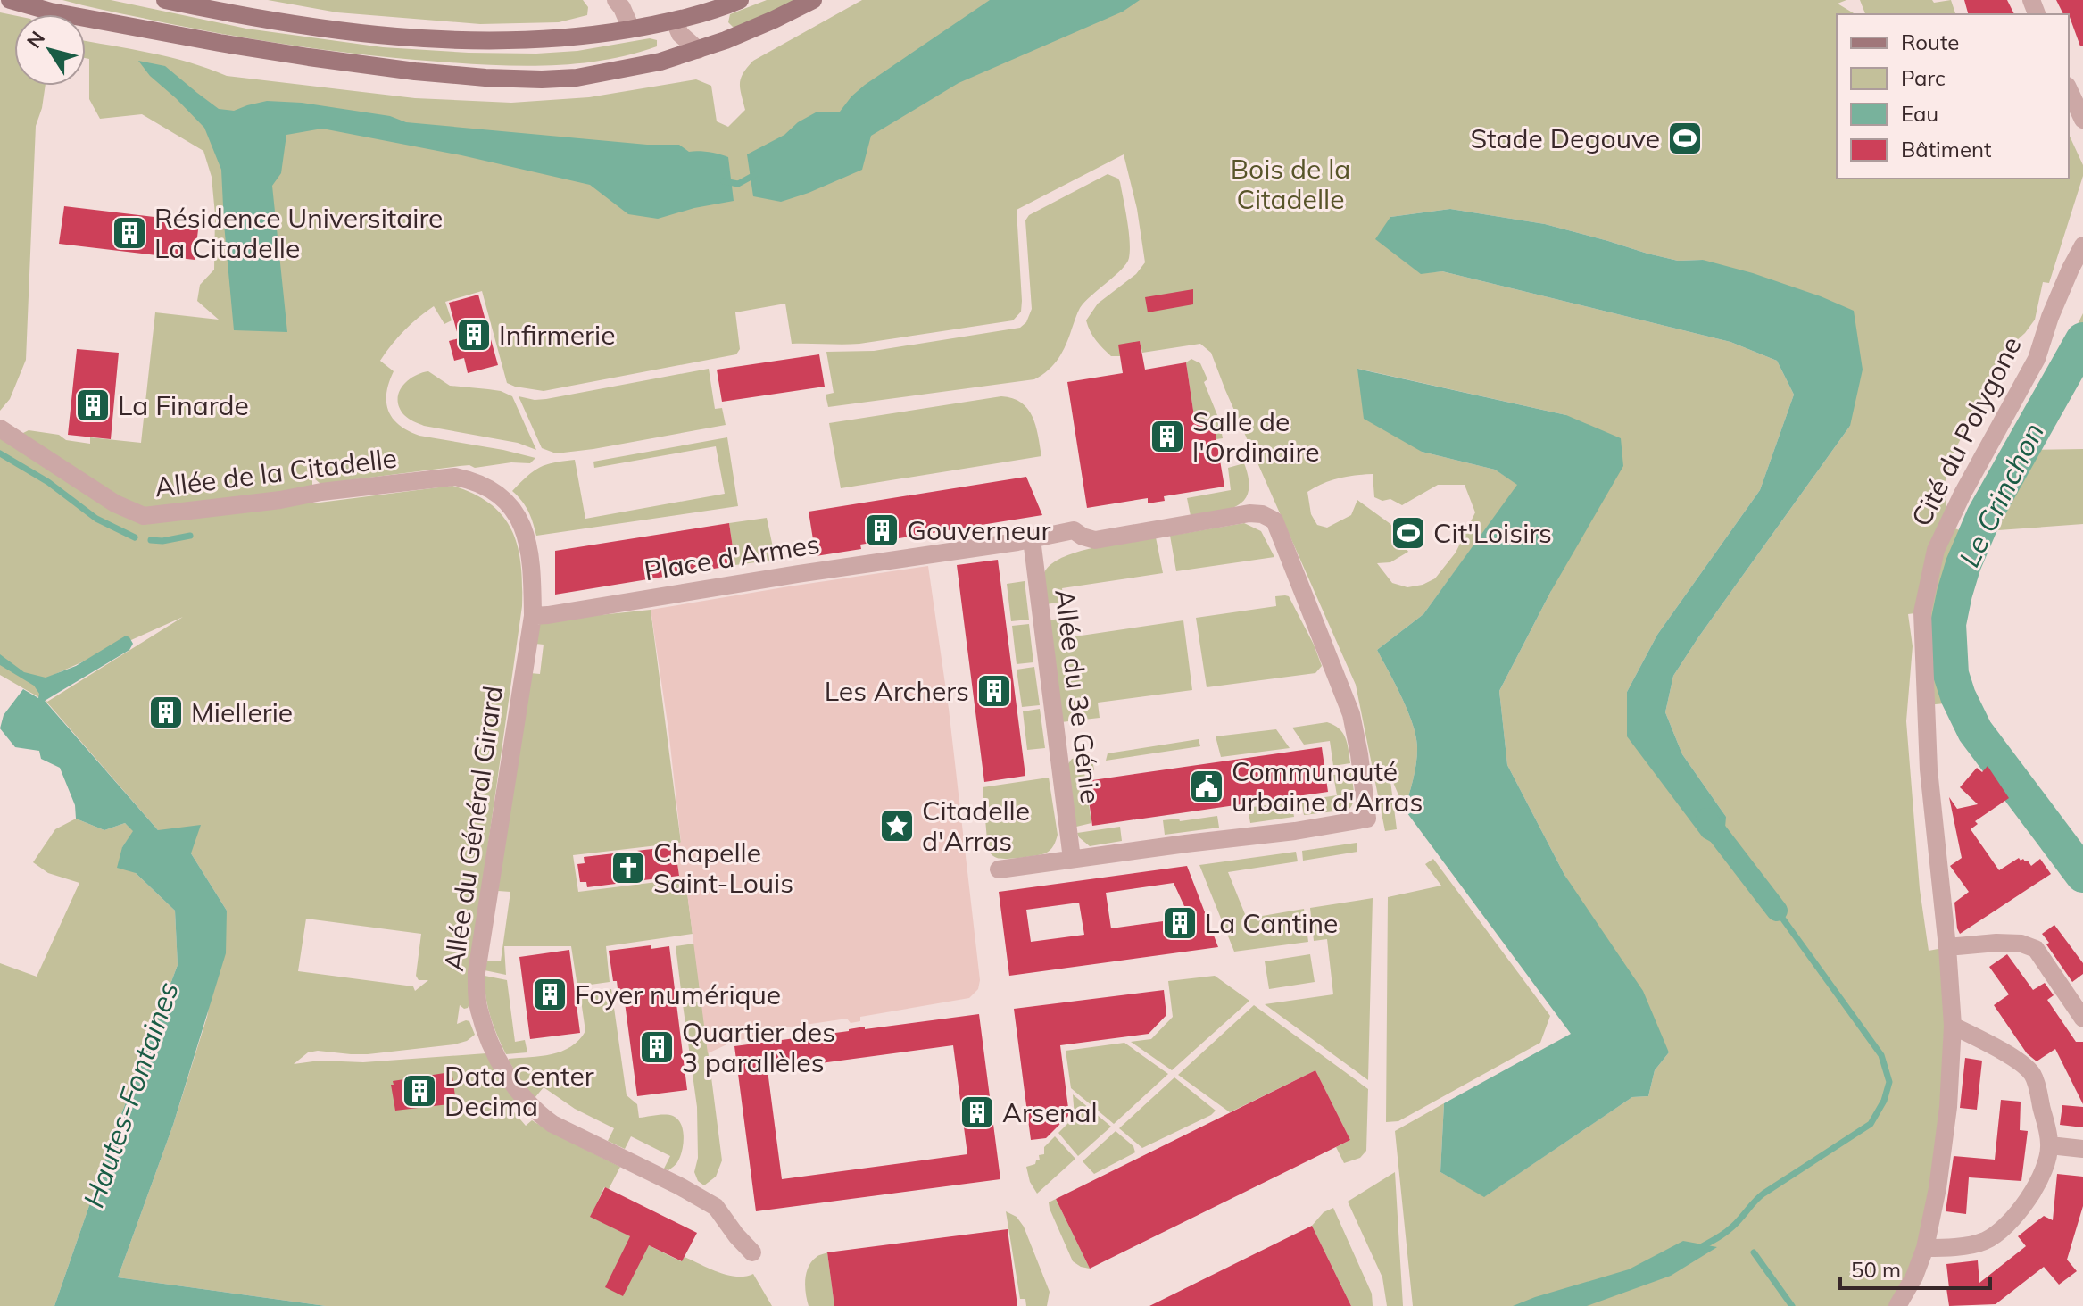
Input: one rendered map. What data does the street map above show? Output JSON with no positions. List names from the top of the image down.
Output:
{
  "streets": {
    "street": [
      "Cité du Polygone",
      "Allée de la Citadelle",
      "Place d'Armes",
      "Allée du 3e Génie",
      "Allée du Général Girard"
    ]
  },
  "crossings": [
    ["Allée de la Citadelle", "Allée du Général Girard"],
    ["Place d'Armes", "Allée du 3e Génie"],
    ["Place d'Armes", "Allée du Général Girard"]
  ],
  "water": ["Le Crinchon", "Hautes-Fontaines"],
  "parks": ["Bois de la Citadelle"],
  "places": {
    "sports": ["Stade Degouve", "Cit'Loisirs"],
    "building": [
      "Résidence Universitaire La Citadelle",
      "Infirmerie",
      "La Finarde",
      "Salle de l'Ordinaire",
      "Gouverneur",
      "Les Archers",
      "Miellerie",
      "La Cantine",
      "Foyer numérique",
      "Quartier des 3 parallèles",
      "Data Center Decima",
      "Arsenal"
    ],
    "public building": ["Communauté urbaine d'Arras"],
    "place": ["Citadelle d'Arras"],
    "church": ["Chapelle Saint-Louis"]
  },
  "legend": [
    "Route",
    "Parc",
    "Eau",
    "Bâtiment"
  ],
  "scale_bar": "50 m",
  "north": "top left"
}
